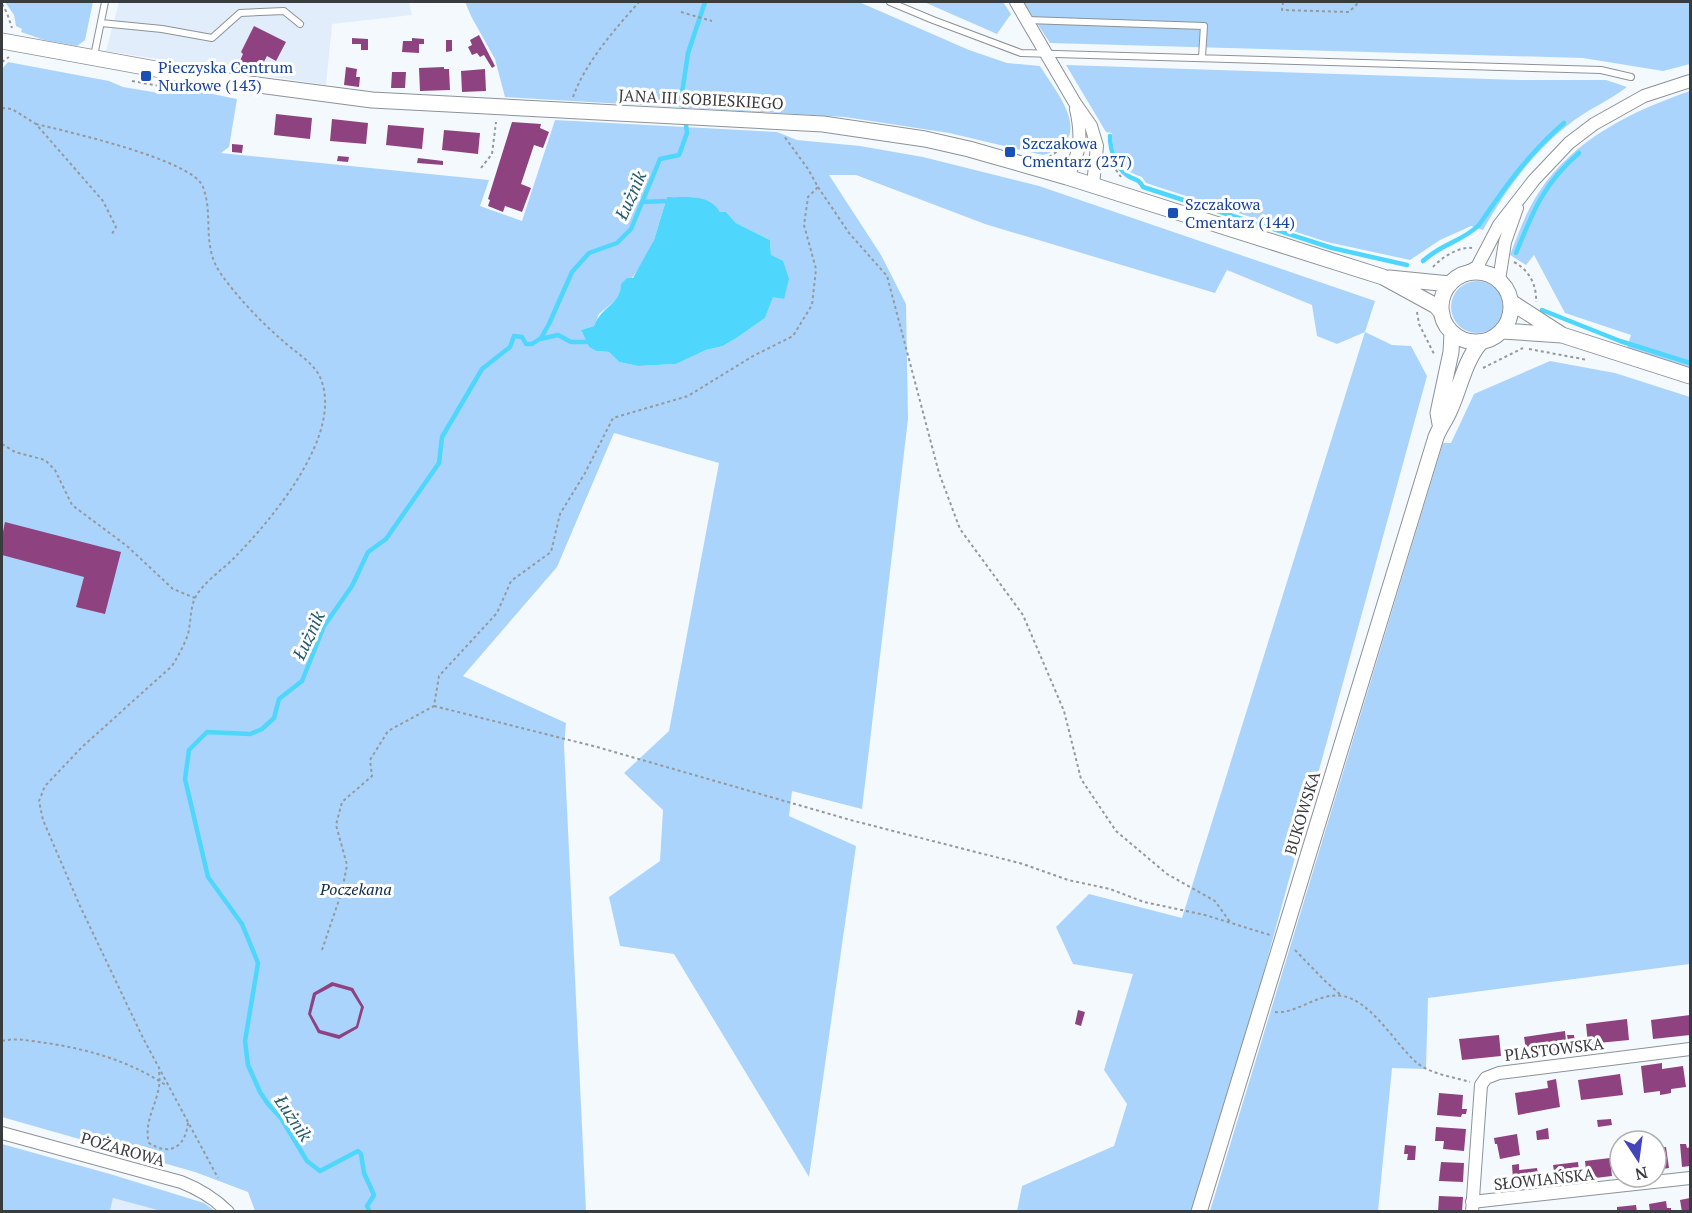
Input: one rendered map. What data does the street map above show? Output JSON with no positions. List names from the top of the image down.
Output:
{
  "streets": {
    "street": [
      "JANA III SOBIESKIEGO",
      "BUKOWSKA",
      "PIASTOWSKA",
      "POŻAROWA",
      "SŁOWIAŃSKA"
    ]
  },
  "water": ["Łużnik"],
  "parks": ["Poczekana"],
  "places": {
    "transit": ["Pieczyska Centrum Nurkowe (143)", "Szczakowa Cmentarz (237)", "Szczakowa Cmentarz (144)"]
  },
  "north": "bottom"
}
